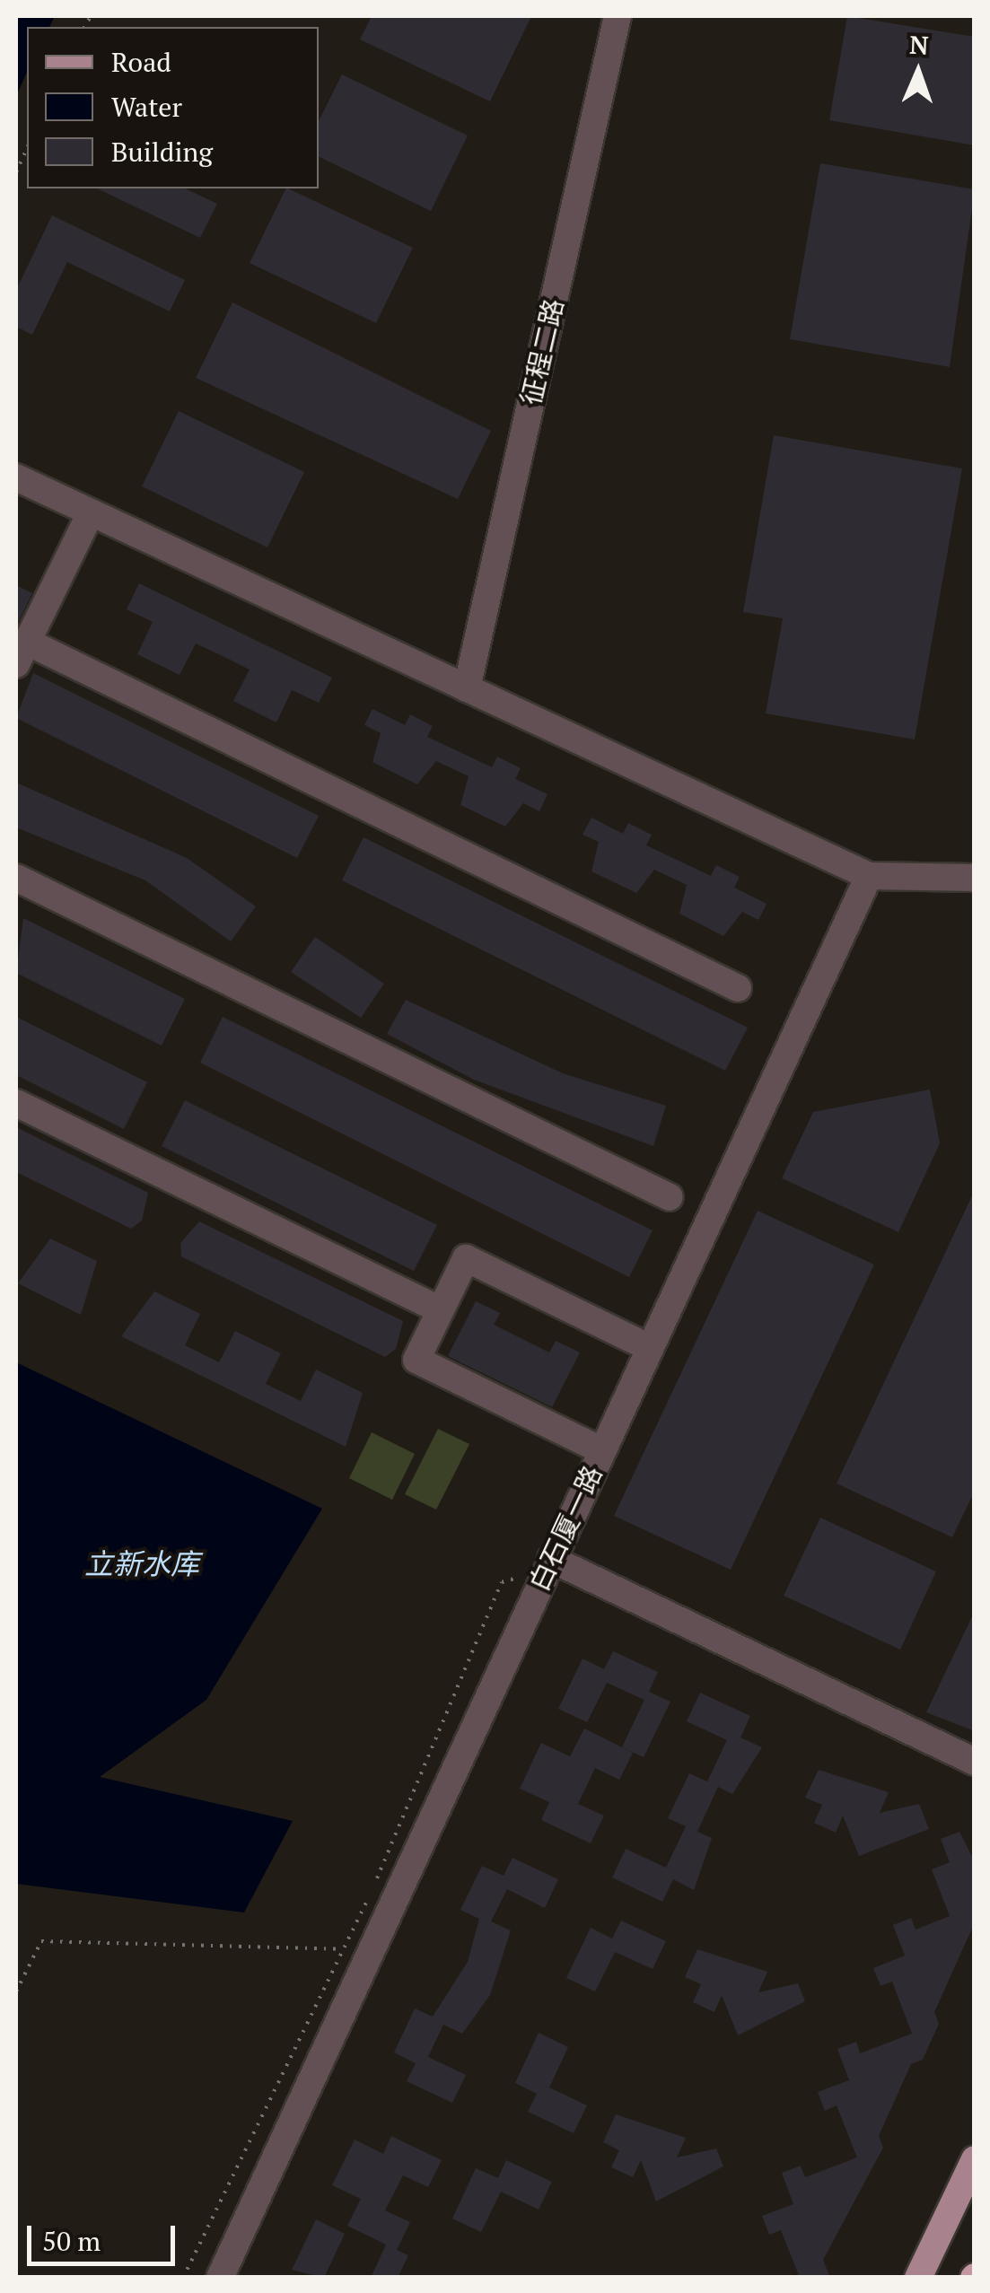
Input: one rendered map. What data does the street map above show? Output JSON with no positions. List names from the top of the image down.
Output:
{
  "streets": {
    "street": ["征程二路", "白石厦一路"]
  },
  "water": ["立新水库"],
  "legend": ["Road", "Water", "Building"],
  "scale_bar": "50 m",
  "north": "top"
}
